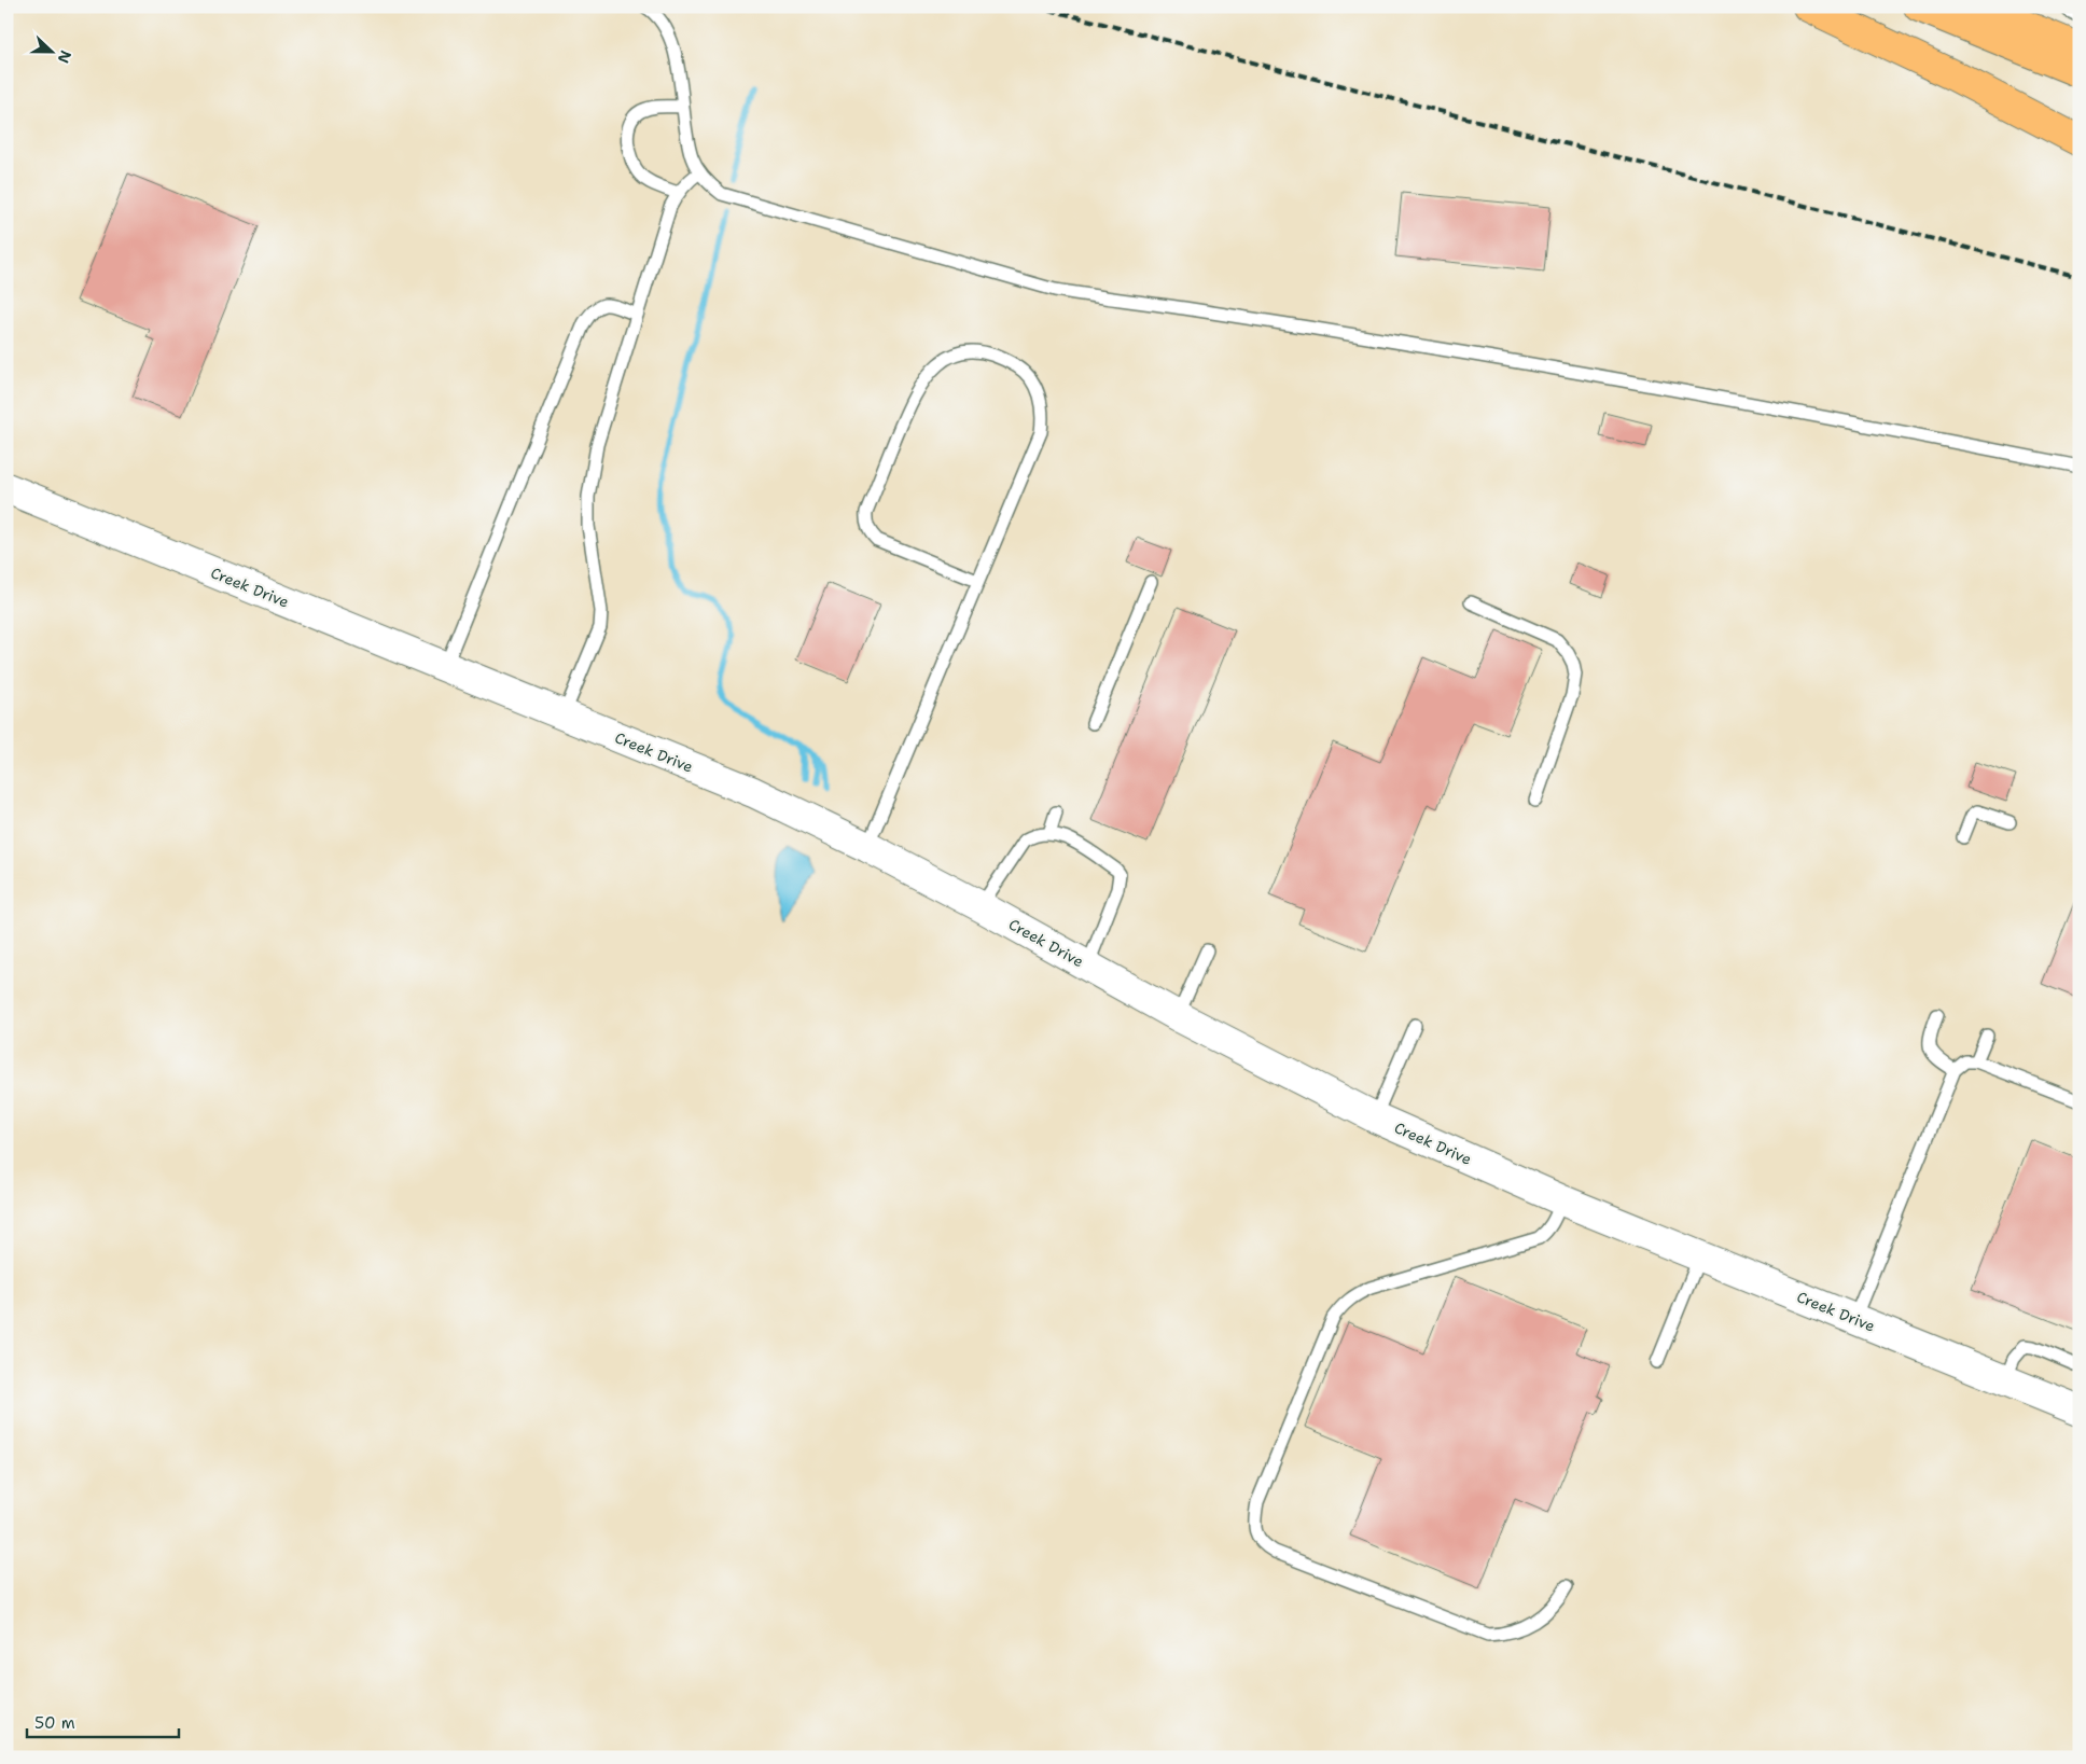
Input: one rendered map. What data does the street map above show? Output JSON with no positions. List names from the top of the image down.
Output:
{
  "streets": {
    "street": ["Creek Drive"]
  },
  "scale_bar": "50 m",
  "north": "right"
}
